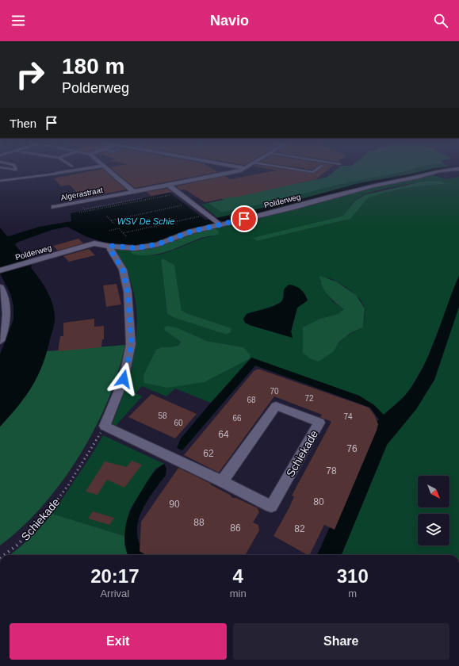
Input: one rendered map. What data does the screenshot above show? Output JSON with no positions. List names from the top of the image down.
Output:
{
  "streets": {
    "street": ["Algerastraat", "Polderweg", "Schiekade"]
  },
  "water": ["WSV De Schie"],
  "house_numbers": [
    "70",
    "72",
    "68",
    "58",
    "74",
    "66",
    "60",
    "64",
    "76",
    "62",
    "78",
    "80",
    "90",
    "88",
    "86",
    "82"
  ],
  "north": "bottom right",
  "page": {
    "header": "Navio",
    "turn": ["180 m", "Polderweg"],
    "then": "Then",
    "eta": [
      "20:17",
      "Arrival",
      "4",
      "min",
      "310",
      "m"
    ],
    "buttons": ["Exit", "Share"]
  }
}
